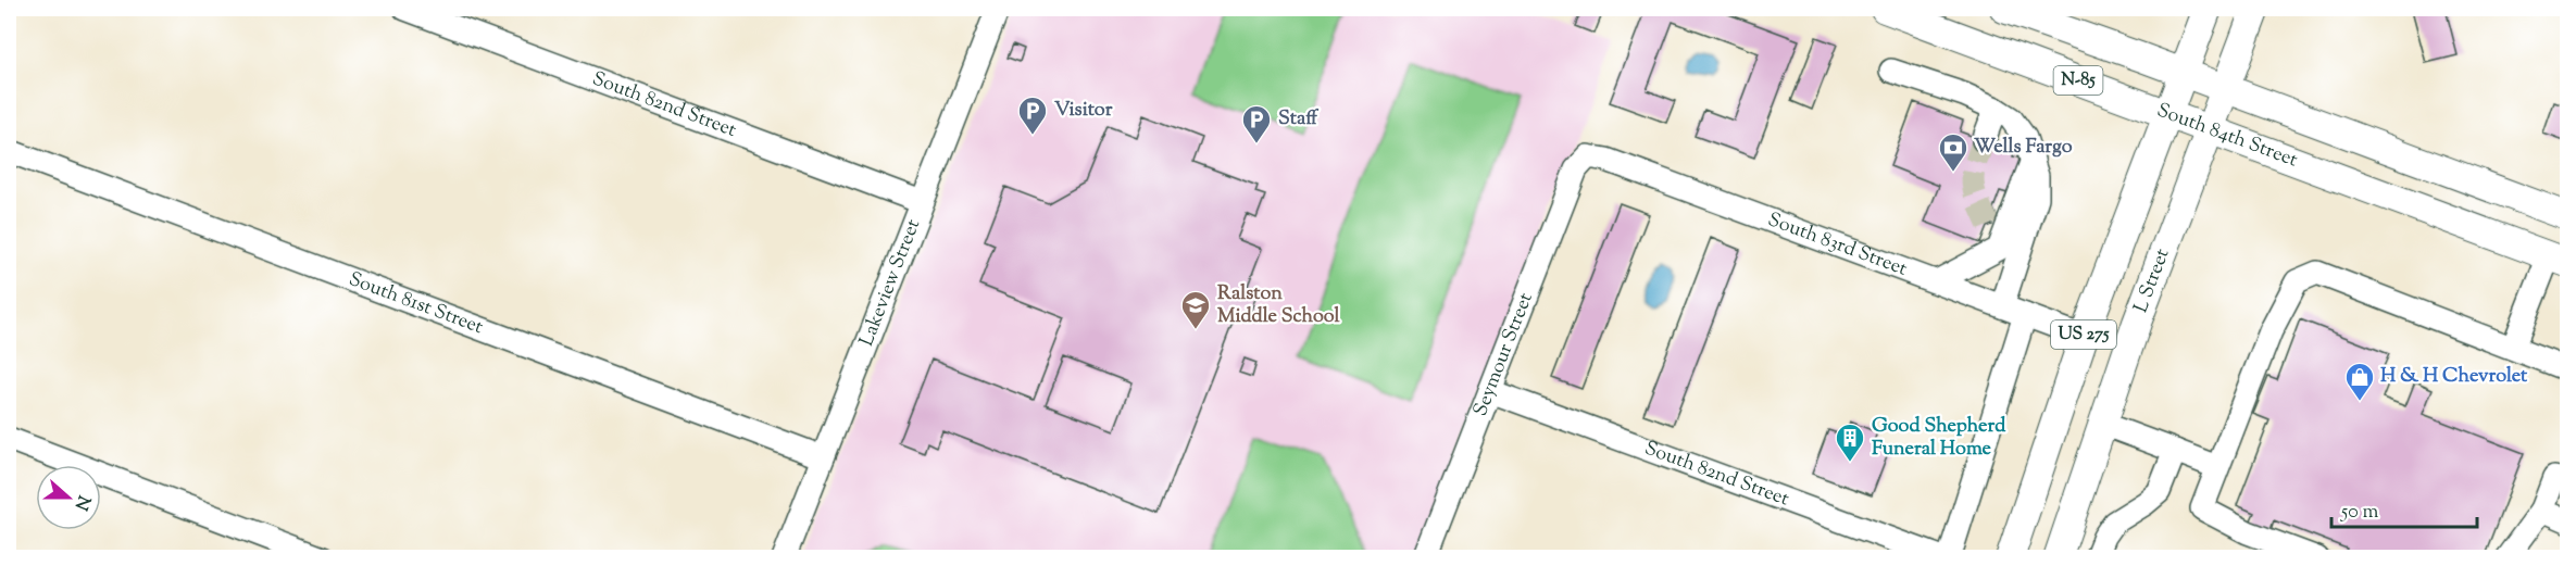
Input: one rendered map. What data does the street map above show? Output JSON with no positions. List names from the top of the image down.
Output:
{
  "streets": {
    "main road": [
      "N-85",
      "South 84th Street",
      "L Street",
      "US 275"
    ],
    "street": [
      "South 82nd Street",
      "South 83rd Street",
      "Lakeview Street",
      "South 81st Street",
      "Seymour Street"
    ]
  },
  "crossings": [
    ["N-85", "L Street"],
    ["N-85", "US 275"],
    ["South 82nd Street", "Lakeview Street"],
    ["South 82nd Street", "Seymour Street"],
    ["South 84th Street", "L Street"],
    ["South 84th Street", "US 275"],
    ["South 83rd Street", "US 275"],
    ["South 83rd Street", "Seymour Street"],
    ["Lakeview Street", "South 81st Street"]
  ],
  "places": {
    "parking": ["Visitor", "Staff"],
    "bank": ["Wells Fargo"],
    "school or university": ["Ralston Middle School"],
    "shop": ["H & H Chevrolet"],
    "building": ["Good Shepherd Funeral Home"]
  },
  "scale_bar": "50 m",
  "north": "right"
}
